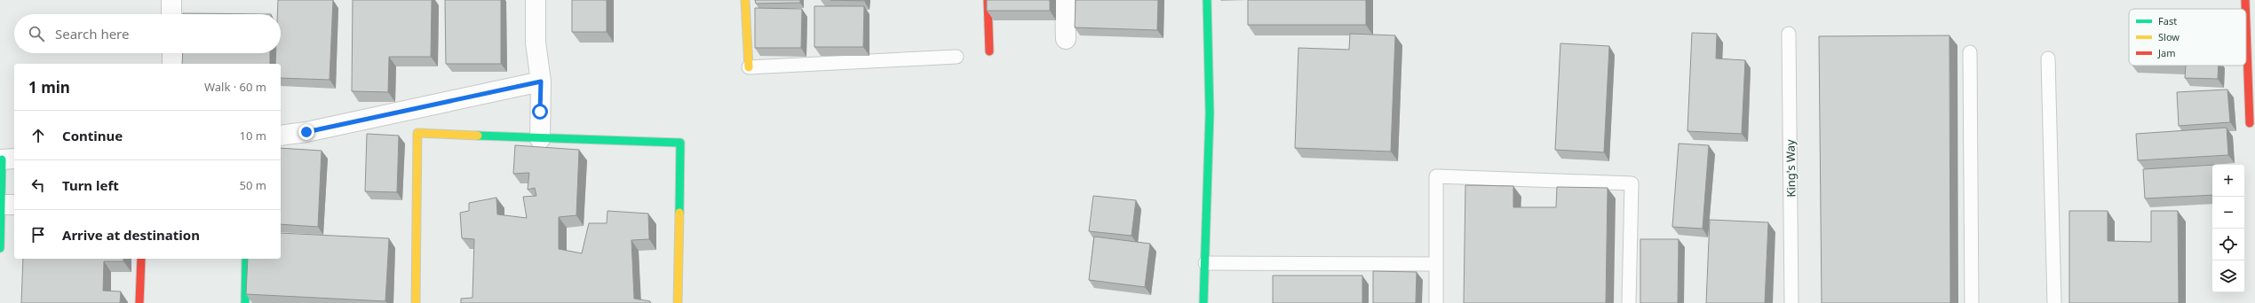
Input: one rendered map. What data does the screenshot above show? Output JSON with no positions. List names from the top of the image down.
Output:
{
  "streets": {
    "lane": ["King's Way"]
  },
  "legend": ["Fast", "Slow", "Jam"],
  "page": {
    "search": "Search here",
    "heading": ["1 min", "Walk · 60 m"],
    "list": [
      ["Continue", "10 m"],
      ["Turn left", "50 m"],
      "Arrive at destination"
    ],
    "map_buttons": ["+", "−"]
  }
}
